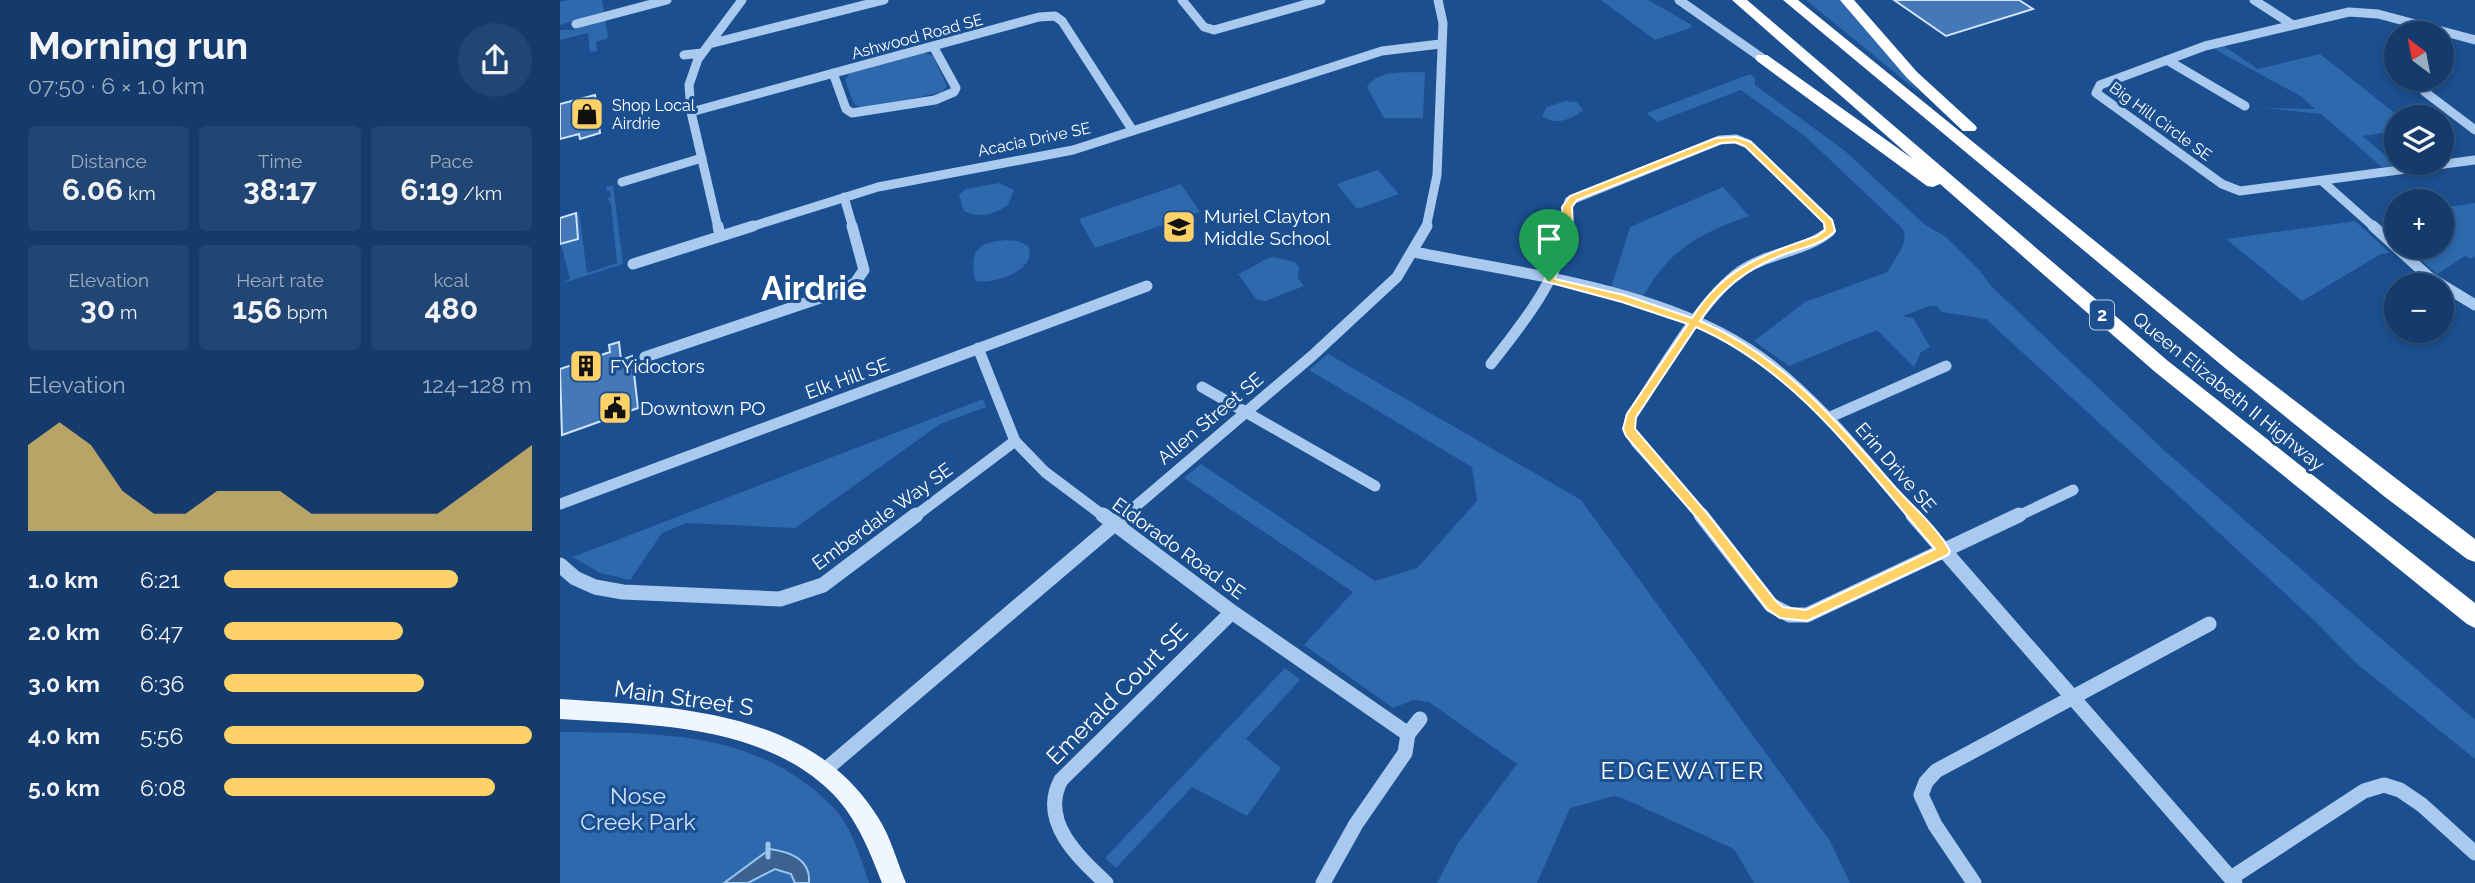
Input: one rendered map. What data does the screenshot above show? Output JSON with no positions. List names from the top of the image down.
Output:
{
  "streets": {
    "highway": ["2", "Queen Elizabeth II Highway"],
    "main road": ["Main Street S"],
    "street": [
      "Ashwood Road SE",
      "Big Hill Circle SE",
      "Acacia Drive SE",
      "Elk Hill SE",
      "Allen Street SE",
      "Erin Drive SE",
      "Emberdale Way SE",
      "Eldorado Road SE",
      "Emerald Court SE"
    ]
  },
  "crossings": [
    ["Ashwood Road SE", "Acacia Drive SE"],
    ["Acacia Drive SE", "Allen Street SE"],
    ["Elk Hill SE", "Eldorado Road SE"],
    ["Allen Street SE", "Erin Drive SE"],
    ["Allen Street SE", "Eldorado Road SE"],
    ["Allen Street SE", "Main Street S"],
    ["Emberdale Way SE", "Eldorado Road SE"],
    ["Eldorado Road SE", "Emerald Court SE"]
  ],
  "districts": ["Airdrie", "EDGEWATER"],
  "parks": ["Nose Creek Park"],
  "places": {
    "shop": ["Shop Local Airdrie"],
    "school or university": ["Muriel Clayton Middle School"],
    "building": ["FYidoctors"],
    "public building": ["Downtown PO"]
  },
  "north": "top left",
  "page": {
    "heading": ["Morning run", "07:50 · 6 × 1.0 km"],
    "map_buttons": ["+", "−"],
    "stats": [
      ["Distance", "6.06 km"],
      ["Time", "38:17"],
      ["Pace", "6:19 /km"],
      ["Elevation", "30 m"],
      ["Heart rate", "156 bpm"],
      ["kcal", "480"]
    ],
    "chart": ["Elevation", "124–128 m"],
    "list": [
      {
        "name": "1.0 km",
        "note": "6:21"
      },
      {
        "name": "2.0 km",
        "note": "6:47"
      },
      {
        "name": "3.0 km",
        "note": "6:36"
      },
      {
        "name": "4.0 km",
        "note": "5:56"
      },
      {
        "name": "5.0 km",
        "note": "6:08"
      }
    ]
  }
}
